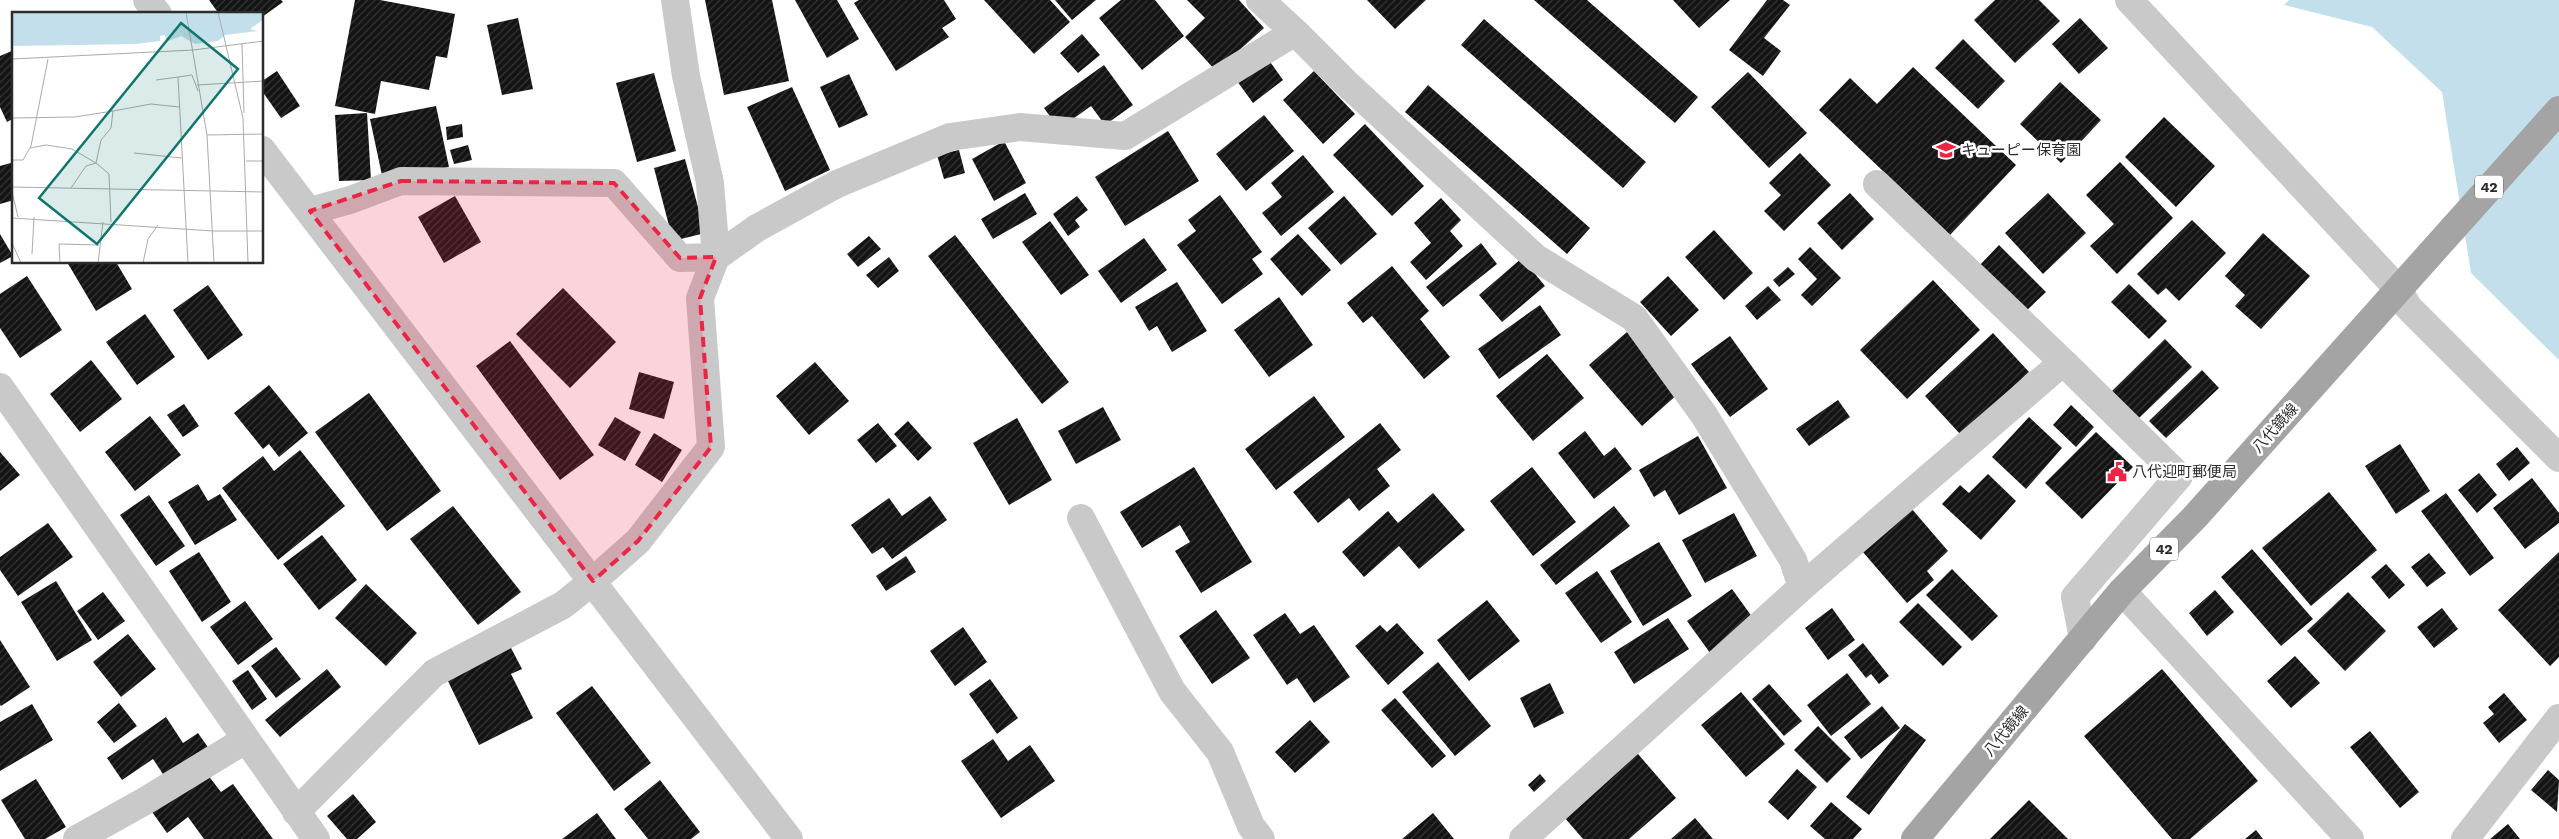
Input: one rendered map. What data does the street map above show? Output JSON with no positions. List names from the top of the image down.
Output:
{
  "streets": {
    "main road": ["42", "八代鏡線"]
  },
  "places": {
    "school or university": ["キューピー保育園"],
    "public building": ["八代迎町郵便局"]
  }
}
